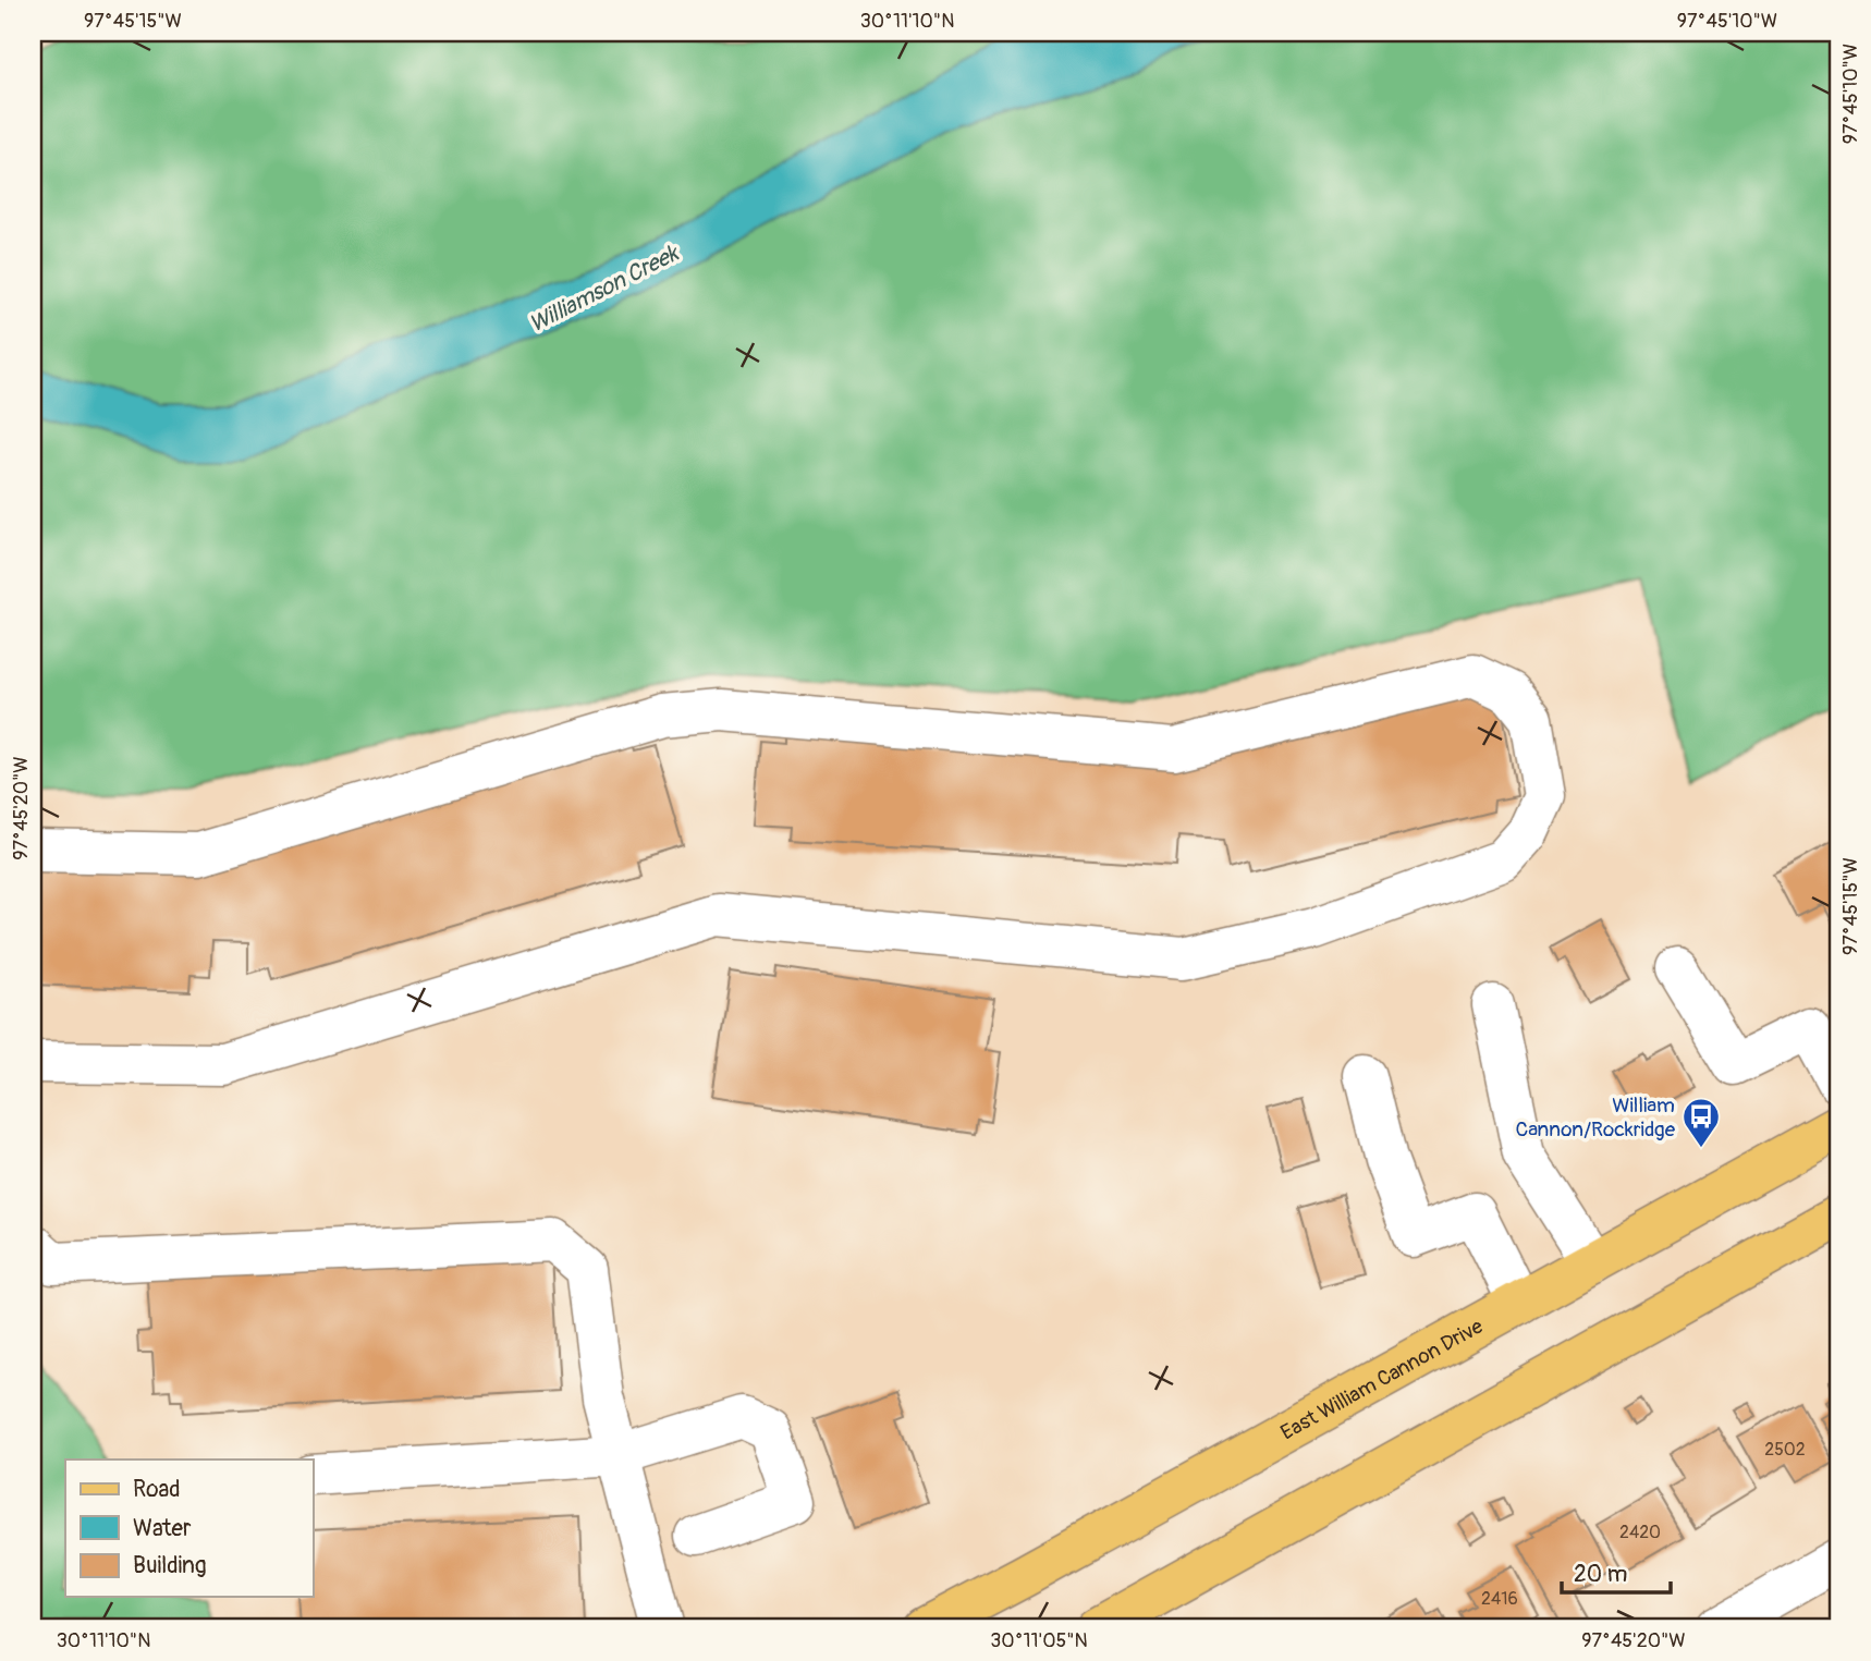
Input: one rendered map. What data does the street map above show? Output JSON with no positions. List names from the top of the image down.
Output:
{
  "streets": {
    "main road": ["East William Cannon Drive"]
  },
  "water": ["Williamson Creek"],
  "places": {
    "bus stop": ["William Cannon/Rockridge"]
  },
  "house_numbers": ["2502", "2420", "2416"],
  "legend": ["Road", "Water", "Building"],
  "scale_bar": "20 m",
  "coordinates": [
    "97°45'15\"W",
    "30°11'10\"N",
    "97°45'10\"W",
    "97°45'20\"W",
    "30°11'05\"N"
  ]
}
